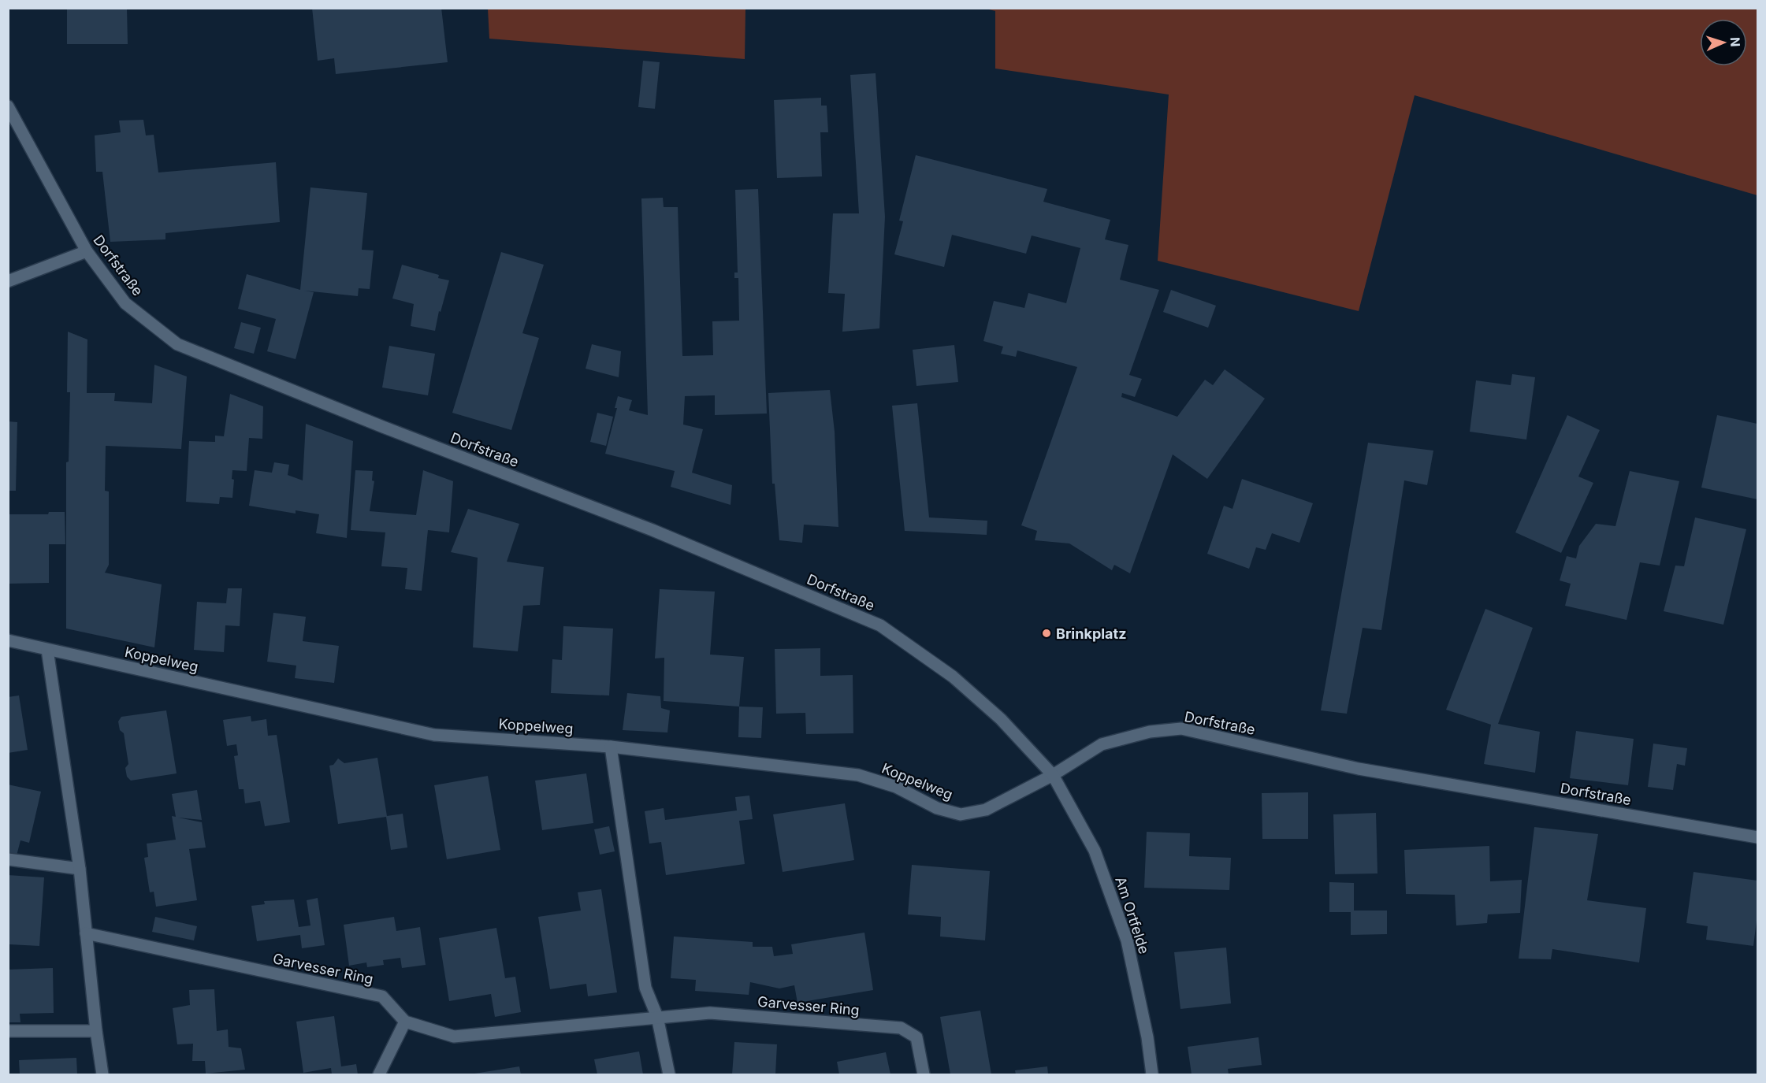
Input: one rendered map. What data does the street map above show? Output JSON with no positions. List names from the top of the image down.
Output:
{
  "streets": {
    "street": [
      "Dorfstraße",
      "Koppelweg",
      "Am Ortfelde",
      "Garvesser Ring"
    ]
  },
  "crossings": [
    ["Dorfstraße", "Koppelweg"],
    ["Dorfstraße", "Am Ortfelde"],
    ["Koppelweg", "Am Ortfelde"]
  ],
  "places": ["Brinkplatz"],
  "north": "right"
}
